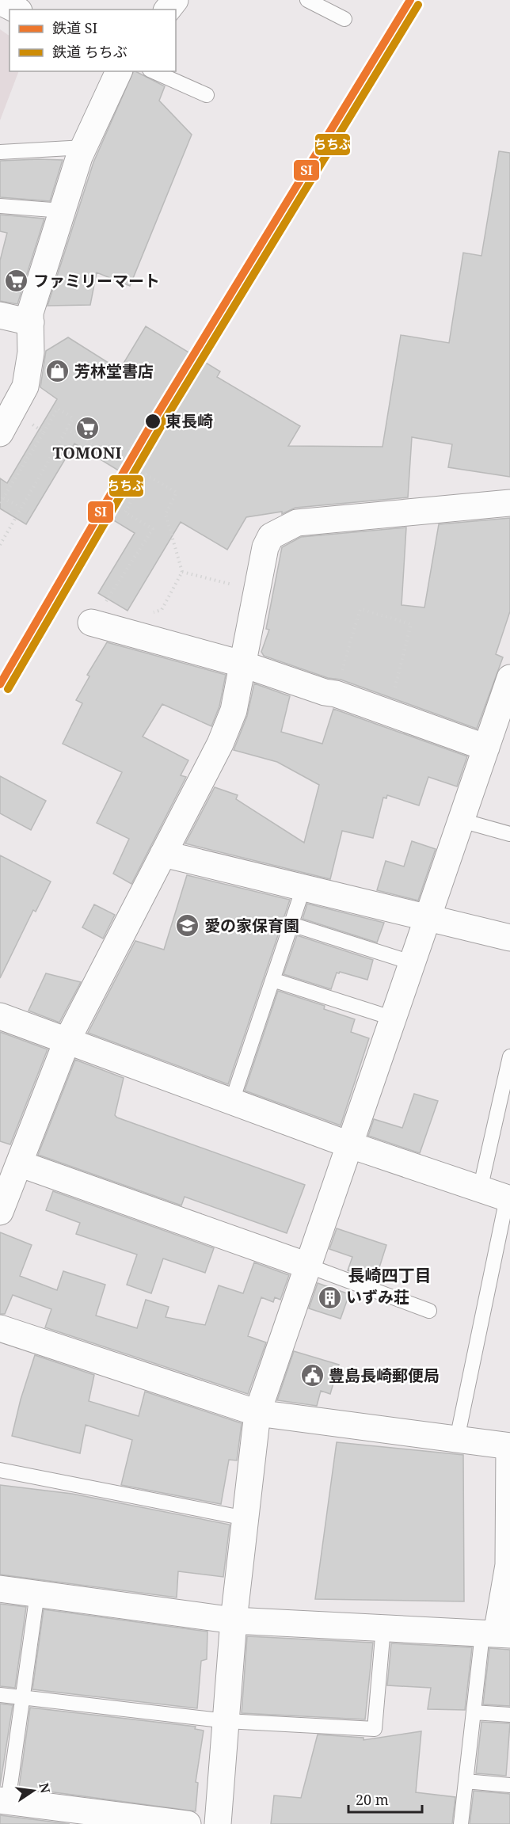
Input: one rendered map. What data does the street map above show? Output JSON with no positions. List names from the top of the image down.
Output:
{
  "districts": ["長崎四丁目"],
  "places": {
    "supermarket": ["ファミリーマート", "TOMONI"],
    "shop": ["芳林堂書店"],
    "other": ["東長崎"],
    "school or university": ["愛の家保育園"],
    "building": ["いずみ荘"],
    "public building": ["豊島長崎郵便局"]
  },
  "lines": ["rail line SI", "rail line ちちぶ"],
  "legend": ["鉄道 SI", "鉄道 ちちぶ"],
  "scale_bar": "20 m",
  "north": "right"
}
